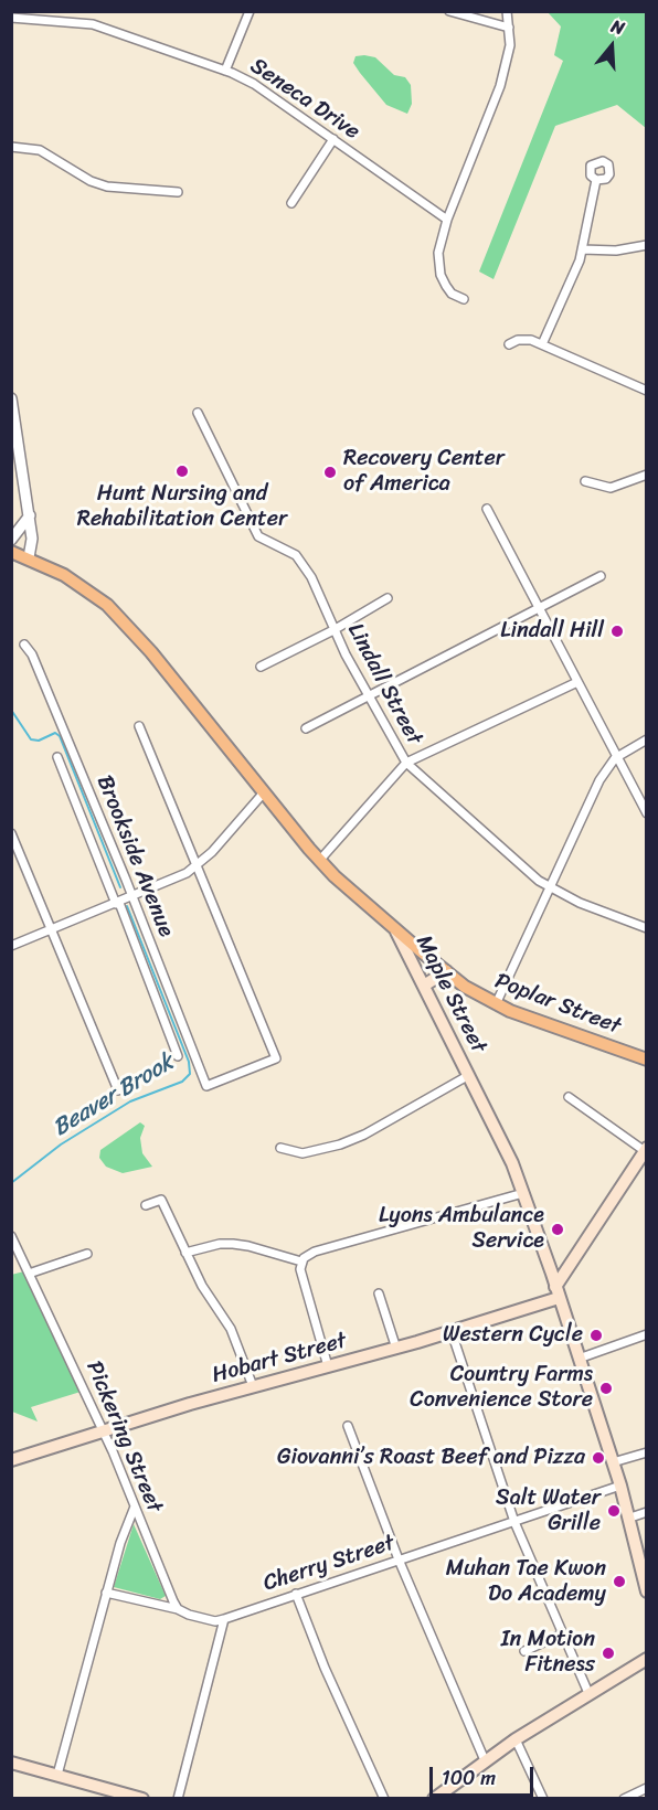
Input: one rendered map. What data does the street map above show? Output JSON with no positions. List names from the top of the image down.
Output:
{
  "streets": {
    "main road": ["Maple Street", "Poplar Street", "Hobart Street"],
    "street": [
      "Seneca Drive",
      "Lindall Street",
      "Brookside Avenue",
      "Pickering Street",
      "Cherry Street"
    ]
  },
  "crossings": [
    ["Maple Street", "Poplar Street"],
    ["Maple Street", "Hobart Street"],
    ["Maple Street", "Cherry Street"],
    ["Hobart Street", "Pickering Street"]
  ],
  "water": ["Beaver Brook"],
  "places": [
    "Hunt Nursing and Rehabilitation Center",
    "Recovery Center of America",
    "Lindall Hill",
    "Lyons Ambulance Service",
    "Western Cycle",
    "Country Farms Convenience Store",
    "Giovanni’s Roast Beef and Pizza",
    "Salt Water Grille",
    "Muhan Tae Kwon Do Academy",
    "In Motion Fitness"
  ],
  "scale_bar": "100 m",
  "north": "top"
}
